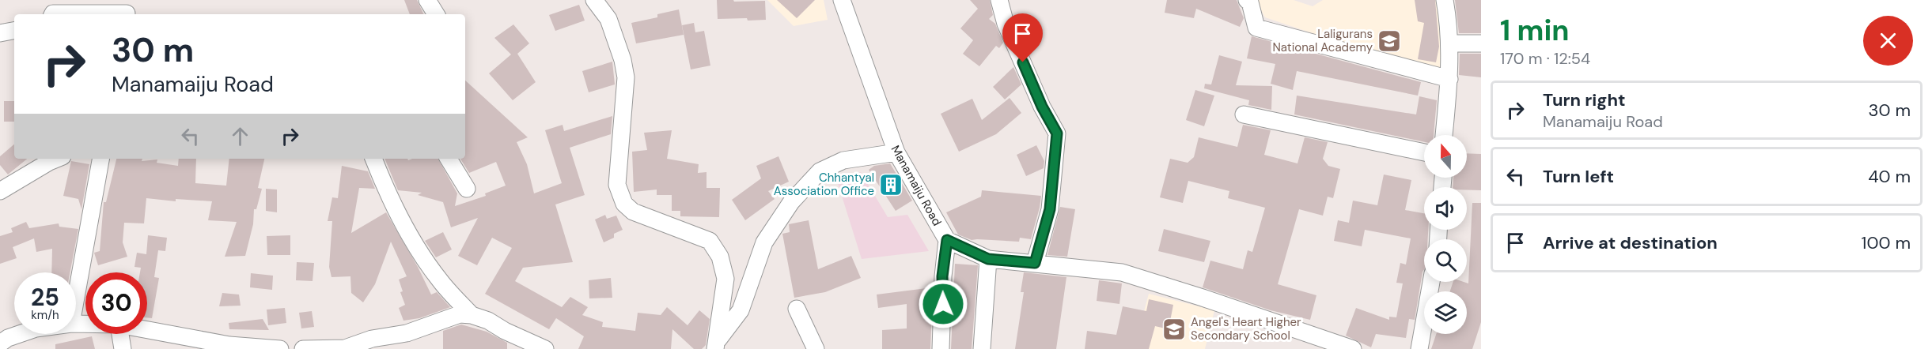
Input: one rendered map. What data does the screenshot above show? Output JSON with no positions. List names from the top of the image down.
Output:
{
  "streets": {
    "street": ["Manamaiju Road"]
  },
  "places": {
    "school or university": ["Laligurans National Academy", "Angel's Heart Higher Secondary School"],
    "building": ["Chhantyal Association Office"]
  },
  "north": "top",
  "page": {
    "heading": ["1 min", "170 m · 12:54"],
    "turn": ["30 m", "Manamaiju Road"],
    "list": [
      {
        "name": "Turn right",
        "note": "Manamaiju Road",
        "value": "30 m"
      },
      {
        "name": "Turn left",
        "value": "40 m"
      },
      {
        "name": "Arrive at destination",
        "value": "100 m"
      }
    ],
    "speed": "25 km/h",
    "limit": "30"
  }
}
